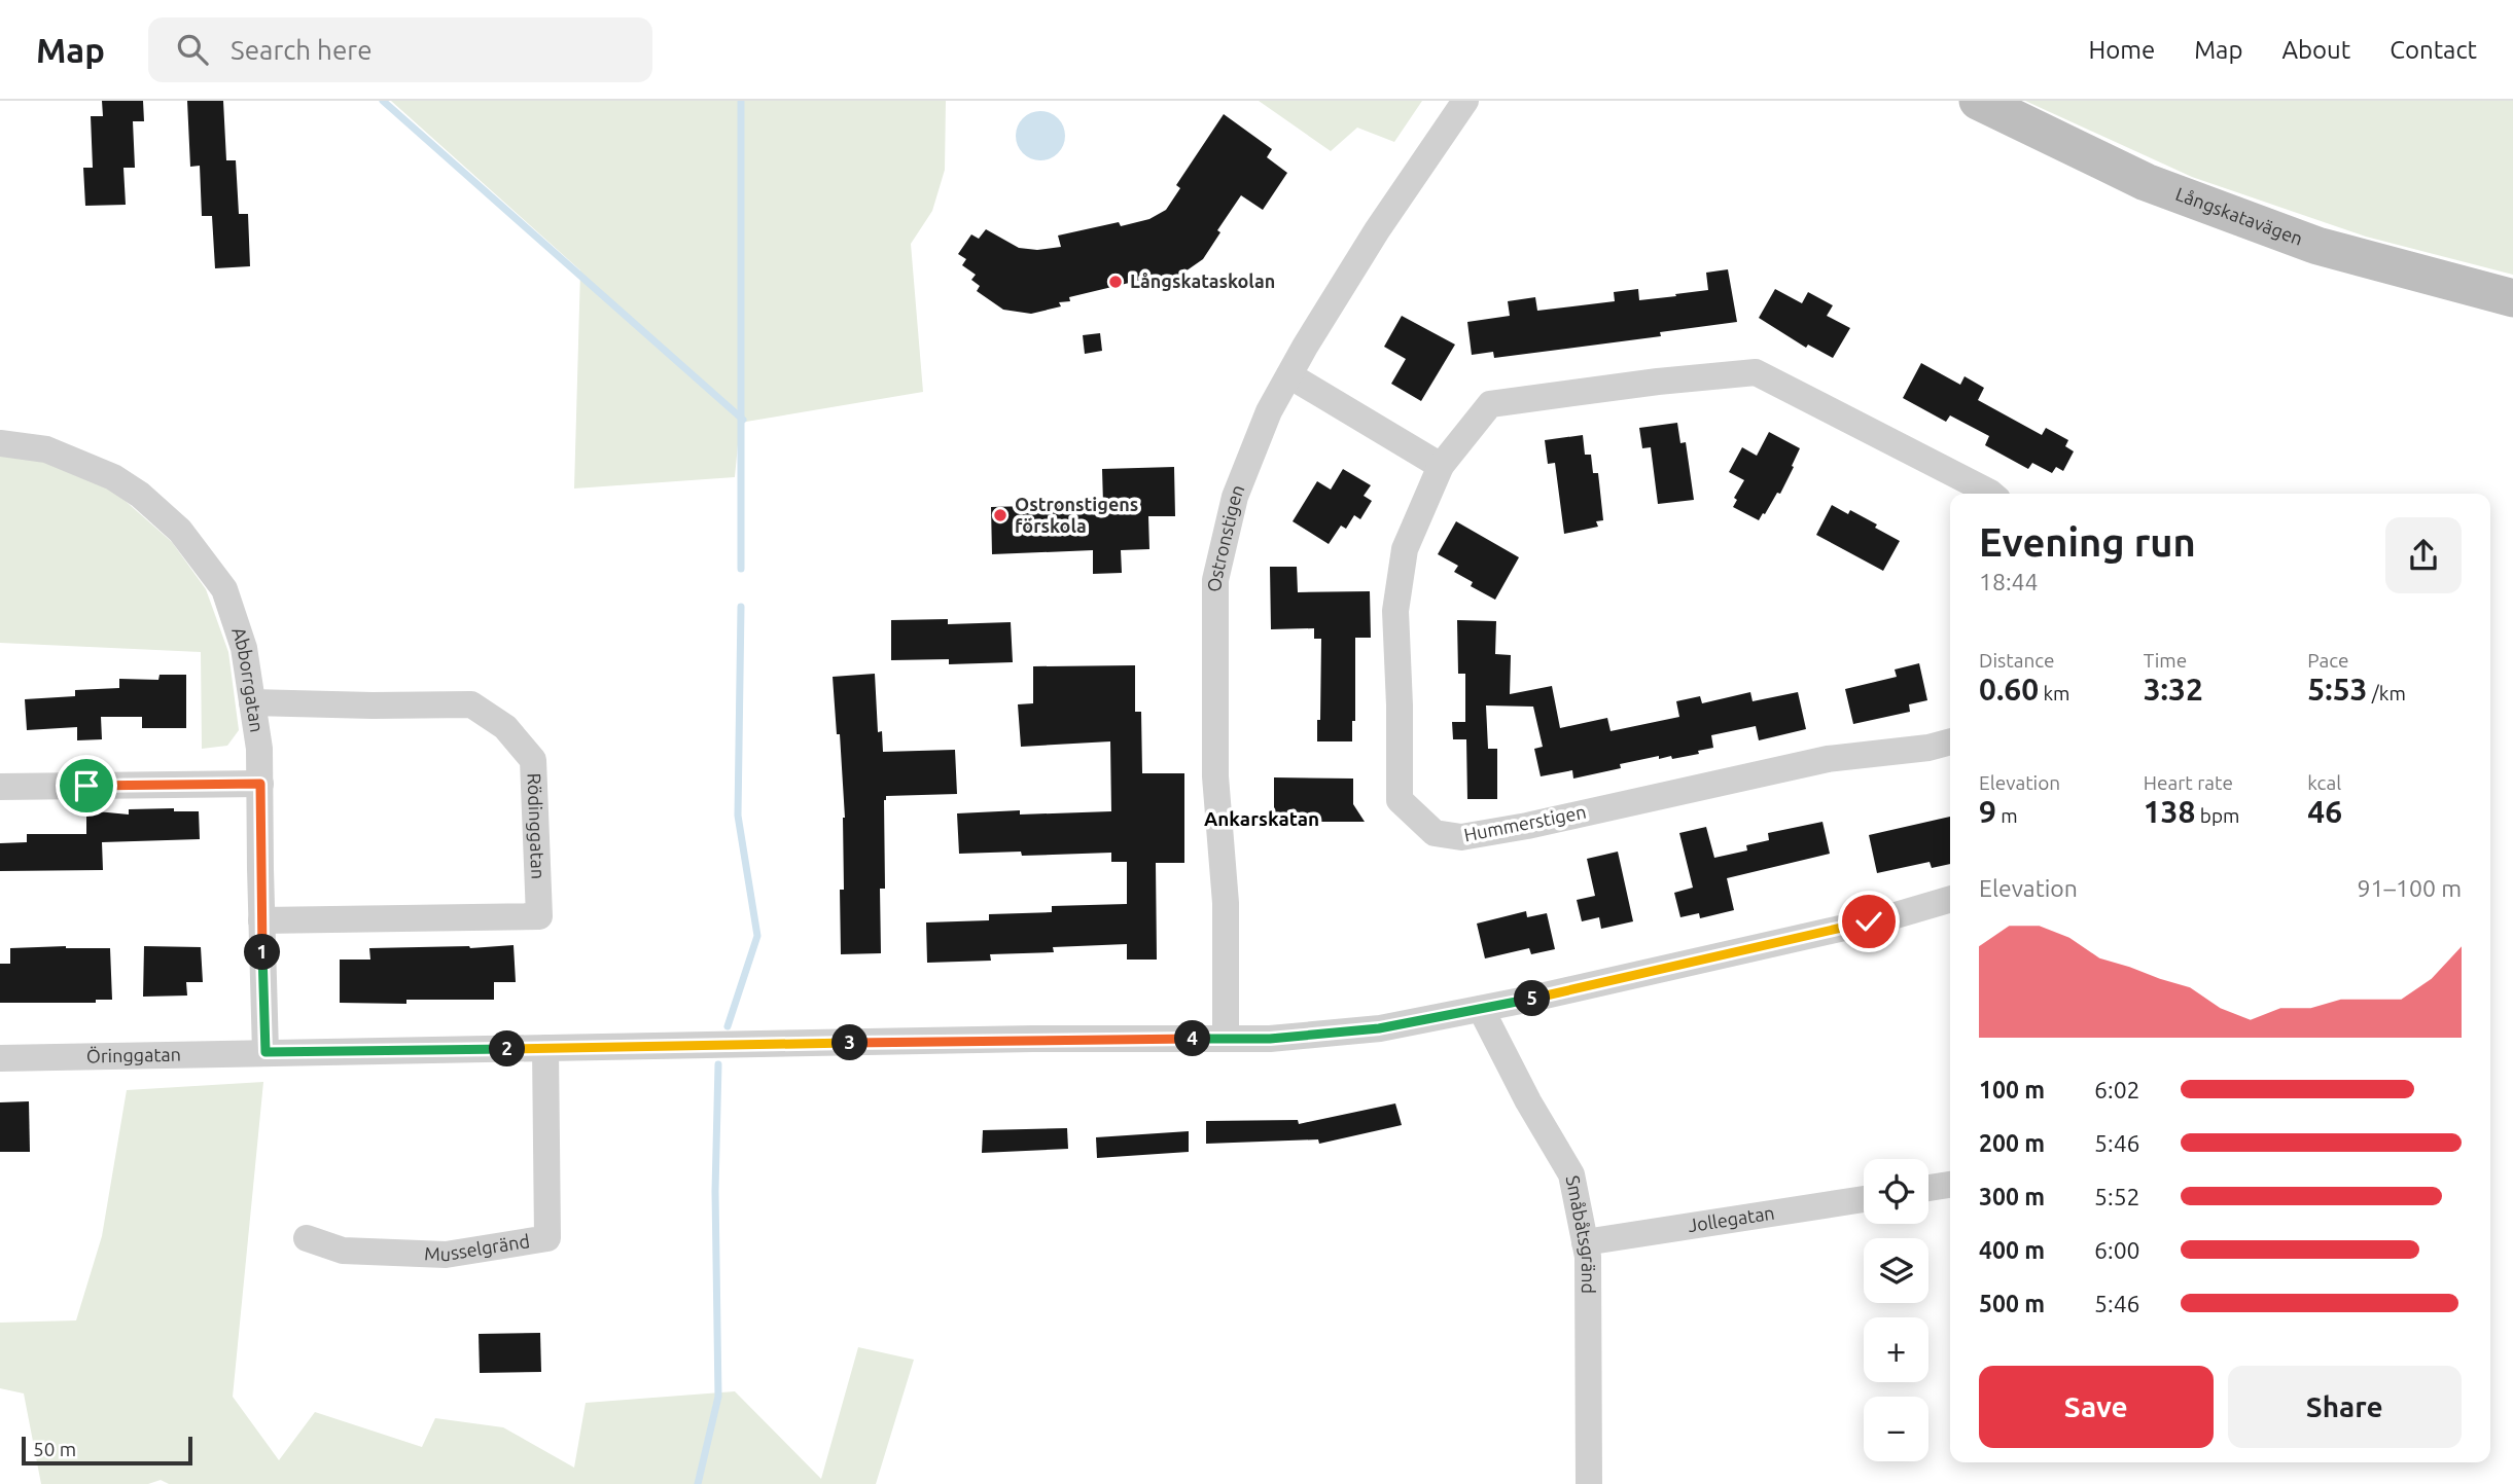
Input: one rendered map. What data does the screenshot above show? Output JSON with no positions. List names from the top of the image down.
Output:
{
  "streets": {
    "street": [
      "Långskatavägen",
      "Ostronstigen",
      "Abborrgatan",
      "Hummerstigen",
      "Rödinggatan",
      "Öringgatan",
      "Jollegatan",
      "Småbåtsgränd",
      "Musselgränd"
    ]
  },
  "crossings": [
    ["Ostronstigen", "Öringgatan"],
    ["Abborrgatan", "Rödinggatan"],
    ["Abborrgatan", "Öringgatan"],
    ["Öringgatan", "Småbåtsgränd"],
    ["Öringgatan", "Musselgränd"],
    ["Jollegatan", "Småbåtsgränd"]
  ],
  "districts": ["Ankarskatan"],
  "places": ["Långskataskolan", "Ostronstigens förskola"],
  "scale_bar": "50 m",
  "page": {
    "header": "Map",
    "search": "Search here",
    "nav": [
      "Home",
      "Map",
      "About",
      "Contact"
    ],
    "heading": ["Evening run", "18:44"],
    "stats": [
      ["Distance", "0.60 km"],
      ["Time", "3:32"],
      ["Pace", "5:53 /km"],
      ["Elevation", "9 m"],
      ["Heart rate", "138 bpm"],
      ["kcal", "46"]
    ],
    "chart": ["Elevation", "91–100 m"],
    "pins": [
      "1",
      "5",
      "4",
      "3",
      "2"
    ],
    "list": [
      {
        "name": "100 m",
        "note": "6:02"
      },
      {
        "name": "200 m",
        "note": "5:46"
      },
      {
        "name": "300 m",
        "note": "5:52"
      },
      {
        "name": "400 m",
        "note": "6:00"
      },
      {
        "name": "500 m",
        "note": "5:46"
      }
    ],
    "map_buttons": ["+", "−"],
    "buttons": ["Save", "Share"],
    "scale": "50 m"
  }
}
